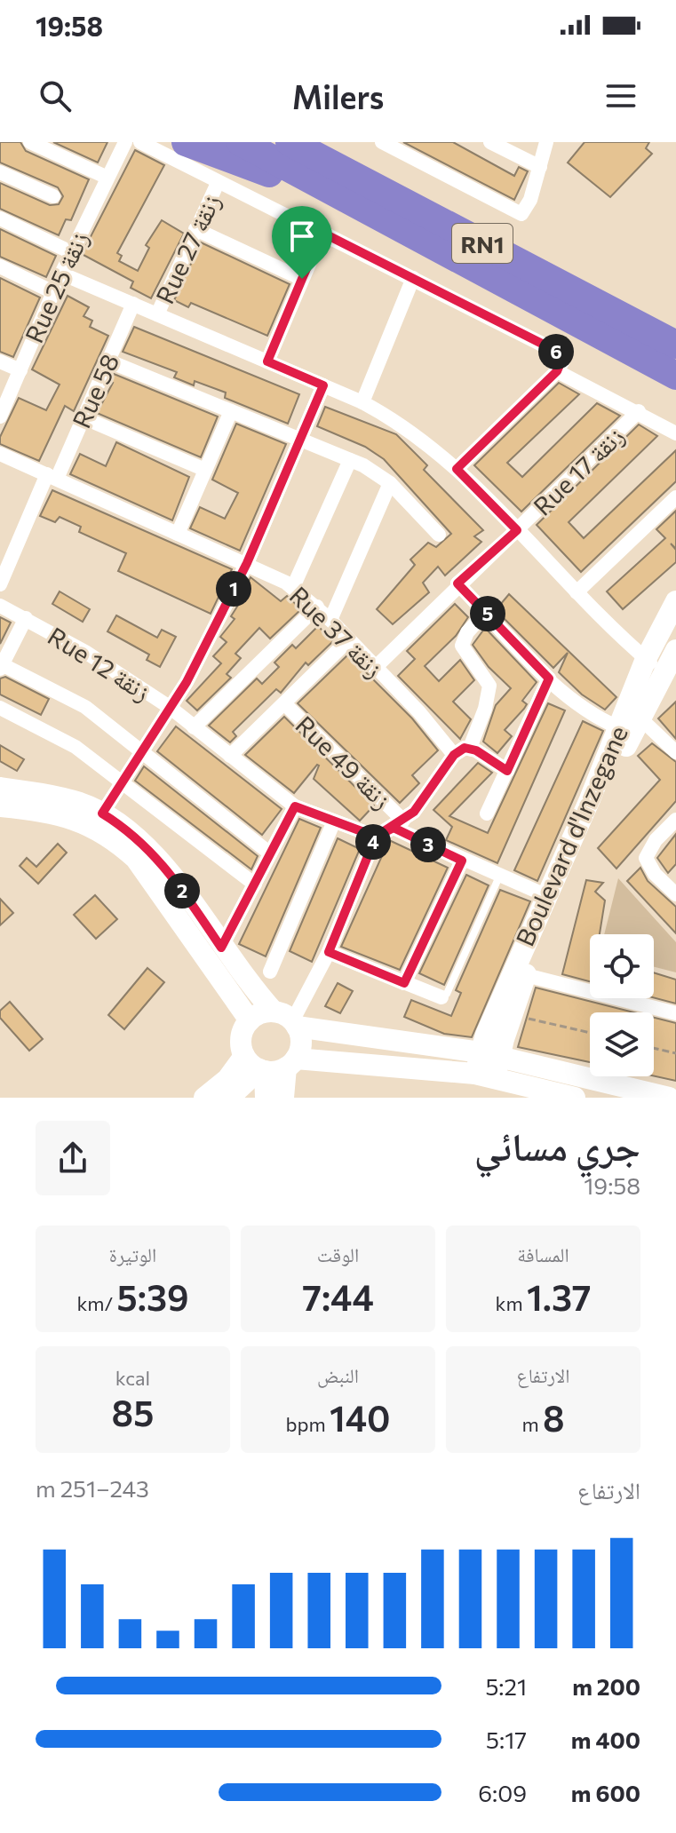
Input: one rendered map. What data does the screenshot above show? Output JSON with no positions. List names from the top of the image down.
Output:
{
  "streets": {
    "highway": ["RN1"],
    "main road": ["Boulevard d'Inzegane"],
    "street": [
      "Rue 27 زنقة",
      "Rue 25 زنقة",
      "Rue 58",
      "Rue 17 زنقة",
      "Rue 37 زنقة",
      "Rue 12 زنقة",
      "Rue 49 زنقة"
    ]
  },
  "crossings": [
    ["Rue 58", "Rue 37 زنقة"],
    ["Rue 17 زنقة", "Rue 37 زنقة"],
    ["Rue 49 زنقة", "Boulevard d'Inzegane"]
  ],
  "page": {
    "status": "19:58",
    "header": "Milers",
    "pins": [
      "6",
      "1",
      "5",
      "4",
      "3",
      "2"
    ],
    "heading": ["جري مسائي", "19:58"],
    "stats": [
      ["المسافة", "1.37 km"],
      ["الوقت", "7:44"],
      ["الوتيرة", "5:39 /km"],
      ["الارتفاع", "8 m"],
      ["النبض", "140 bpm"],
      ["kcal", "85"]
    ],
    "chart": ["الارتفاع", "243–251 m"],
    "list": [
      {
        "name": "200 m",
        "note": "5:21"
      },
      {
        "name": "400 m",
        "note": "5:17"
      },
      {
        "name": "600 m",
        "note": "6:09"
      }
    ]
  }
}
